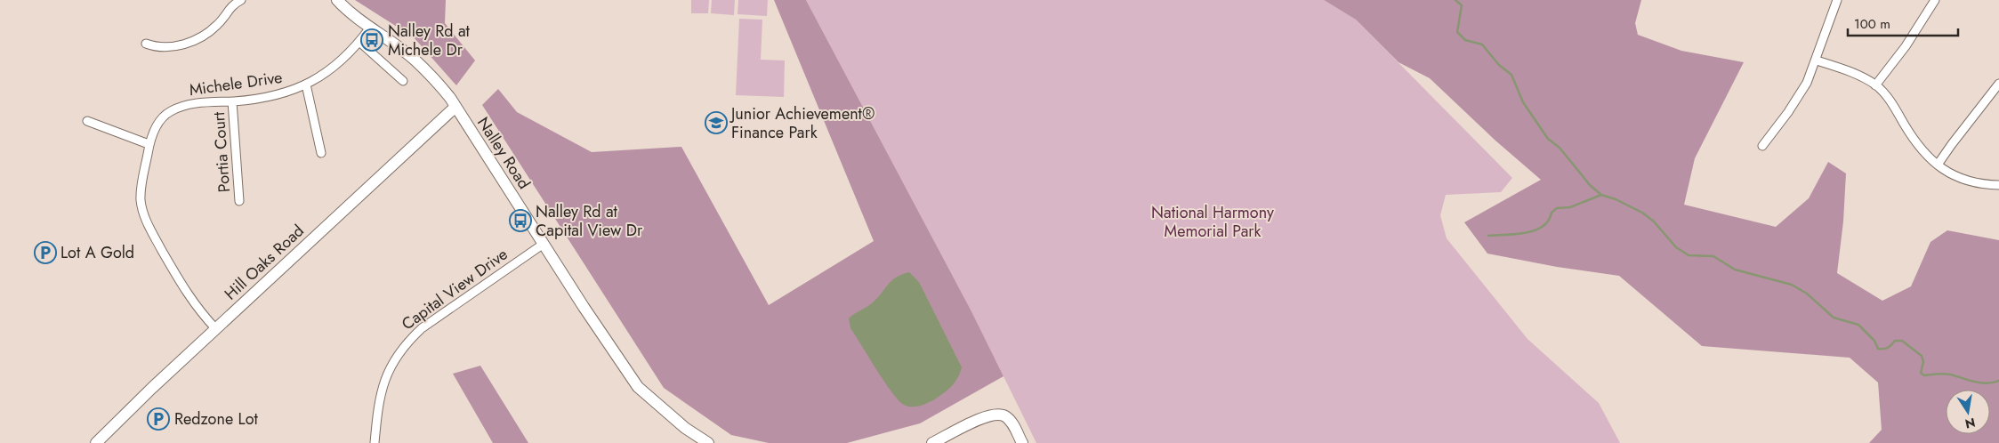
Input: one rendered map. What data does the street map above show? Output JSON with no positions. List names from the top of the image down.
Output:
{
  "streets": {
    "street": [
      "Michele Drive",
      "Portia Court",
      "Nalley Road",
      "Hill Oaks Road",
      "Capital View Drive"
    ]
  },
  "crossings": [
    ["Michele Drive", "Portia Court"],
    ["Michele Drive", "Nalley Road"],
    ["Michele Drive", "Hill Oaks Road"],
    ["Nalley Road", "Hill Oaks Road"],
    ["Nalley Road", "Capital View Drive"]
  ],
  "parks": ["National Harmony Memorial Park"],
  "places": {
    "bus stop": ["Nalley Rd at Michele Dr", "Nalley Rd at Capital View Dr"],
    "school or university": ["Junior Achievement® Finance Park"],
    "parking": ["Lot A Gold", "Redzone Lot"]
  },
  "scale_bar": "100 m",
  "north": "bottom"
}
